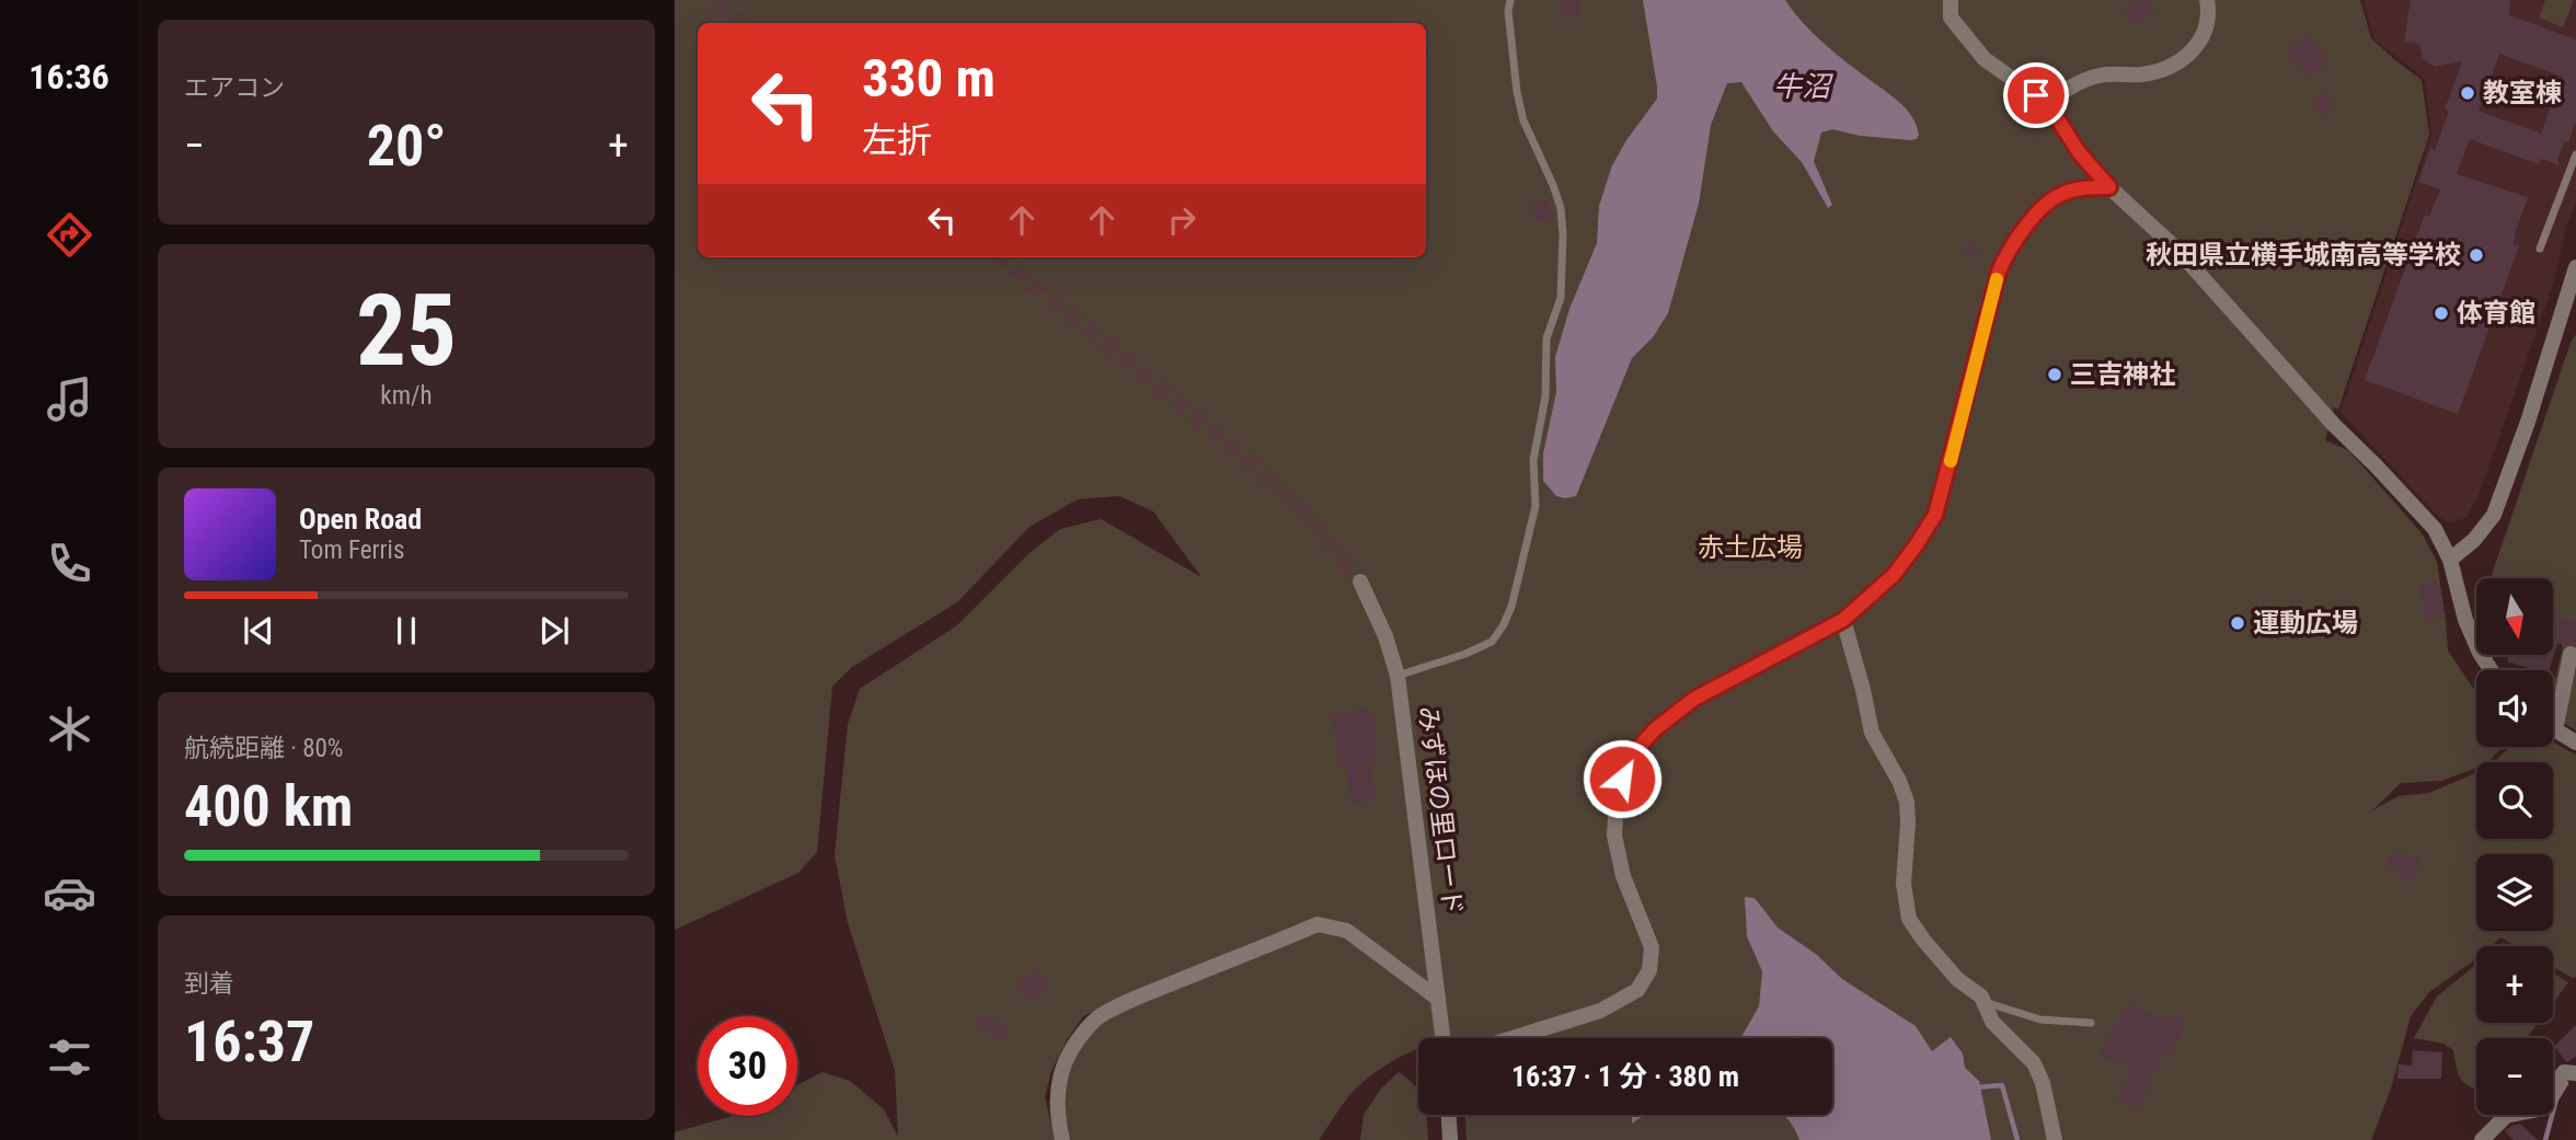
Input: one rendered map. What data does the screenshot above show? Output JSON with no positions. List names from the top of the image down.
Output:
{
  "streets": {
    "street": ["みずほの里ロード"]
  },
  "water": ["牛沼"],
  "parks": ["赤土広場"],
  "places": [
    "教室棟",
    "秋田県立横手城南高等学校",
    "体育館",
    "三吉神社",
    "運動広場"
  ],
  "north": "bottom",
  "page": {
    "tabs": "16:36",
    "tile": [
      "エアコン",
      ["25", "km/h"],
      ["航続距離 · 80%", "400 km"],
      ["到着", "16:37"]
    ],
    "turn": ["330 m", "左折"],
    "heat": ["−", "20°", "+"],
    "song": ["Open Road", "Tom Ferris"],
    "map_buttons": ["+", "−"],
    "limit": "30",
    "trip": "16:37 · 1 分 · 380 m"
  }
}
